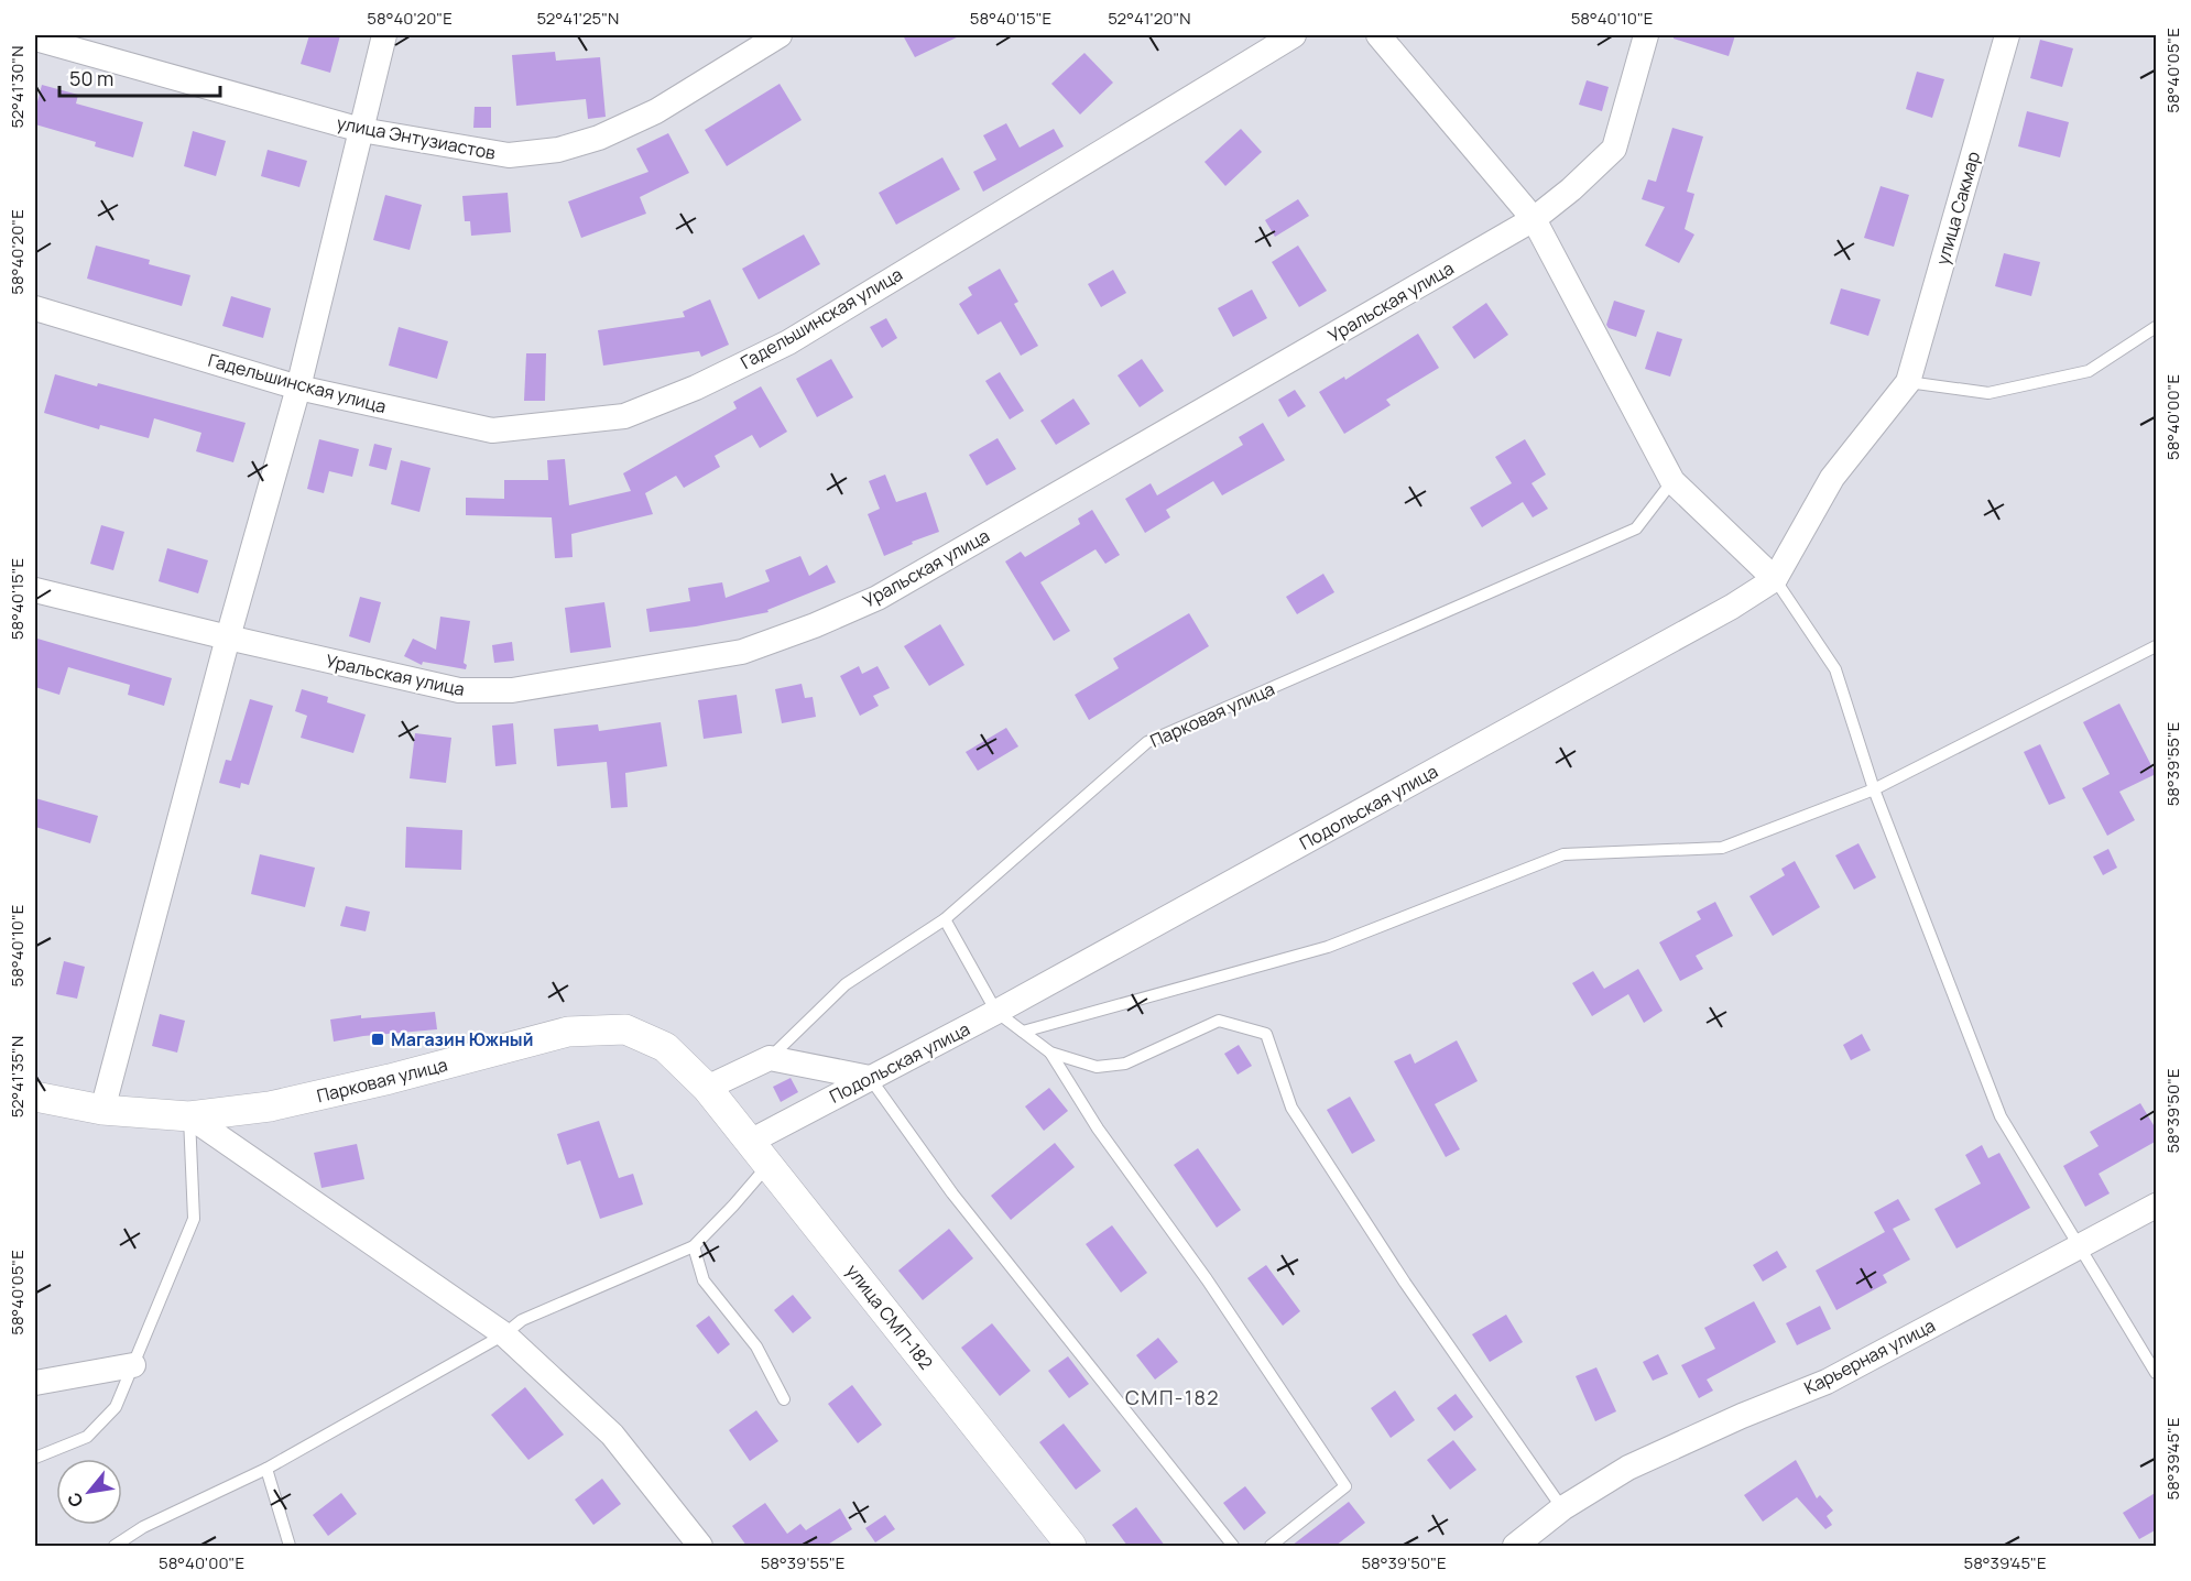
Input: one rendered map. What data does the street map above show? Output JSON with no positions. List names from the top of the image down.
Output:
{
  "streets": {
    "street": [
      "улица Энтузиастов",
      "улица Сакмар",
      "Уральская улица",
      "Гадельшинская улица",
      "Парковая улица",
      "Подольская улица",
      "улица СМП-182",
      "Карьерная улица"
    ]
  },
  "crossings": [
    ["улица Сакмар", "Подольская улица"],
    ["Парковая улица", "улица СМП-182"],
    ["Подольская улица", "улица СМП-182"]
  ],
  "districts": ["СМП-182"],
  "places": {
    "transit": ["Магазин Южный"]
  },
  "scale_bar": "50 m",
  "north": "bottom left",
  "coordinates": [
    "58°40'20\"E",
    "52°41'25\"N",
    "58°40'15\"E",
    "52°41'20\"N",
    "58°40'10\"E",
    "58°40'05\"E",
    "52°41'30\"N",
    "58°40'00\"E",
    "58°39'55\"E",
    "52°41'35\"N",
    "58°39'50\"E",
    "58°39'45\"E"
  ]
}
